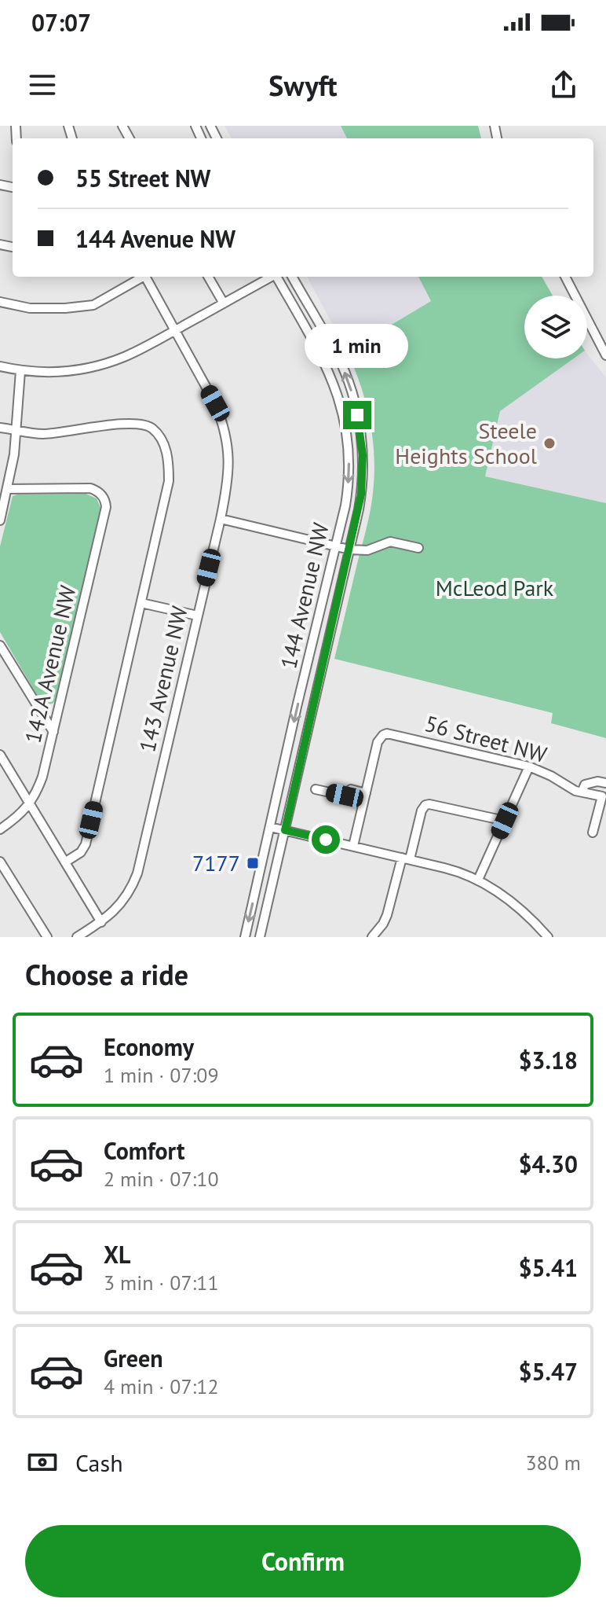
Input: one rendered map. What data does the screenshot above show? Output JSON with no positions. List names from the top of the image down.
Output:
{
  "streets": {
    "street": [
      "144 Avenue NW",
      "142A Avenue NW",
      "143 Avenue NW",
      "56 Street NW"
    ]
  },
  "parks": ["McLeod Park"],
  "places": {
    "other": ["Steele Heights School"],
    "transit": ["7177"]
  },
  "page": {
    "status": "07:07",
    "header": "Swyft",
    "banner": ["55 Street NW", "144 Avenue NW"],
    "bubble": "1 min",
    "heading": "Choose a ride",
    "list": [
      {
        "name": "Economy",
        "note": "1 min · 07:09",
        "value": "$3.18"
      },
      {
        "name": "Comfort",
        "note": "2 min · 07:10",
        "value": "$4.30"
      },
      {
        "name": "XL",
        "note": "3 min · 07:11",
        "value": "$5.41"
      },
      {
        "name": "Green",
        "note": "4 min · 07:12",
        "value": "$5.47"
      }
    ],
    "pay": ["Cash", "380 m"],
    "buttons": "Confirm"
  }
}
